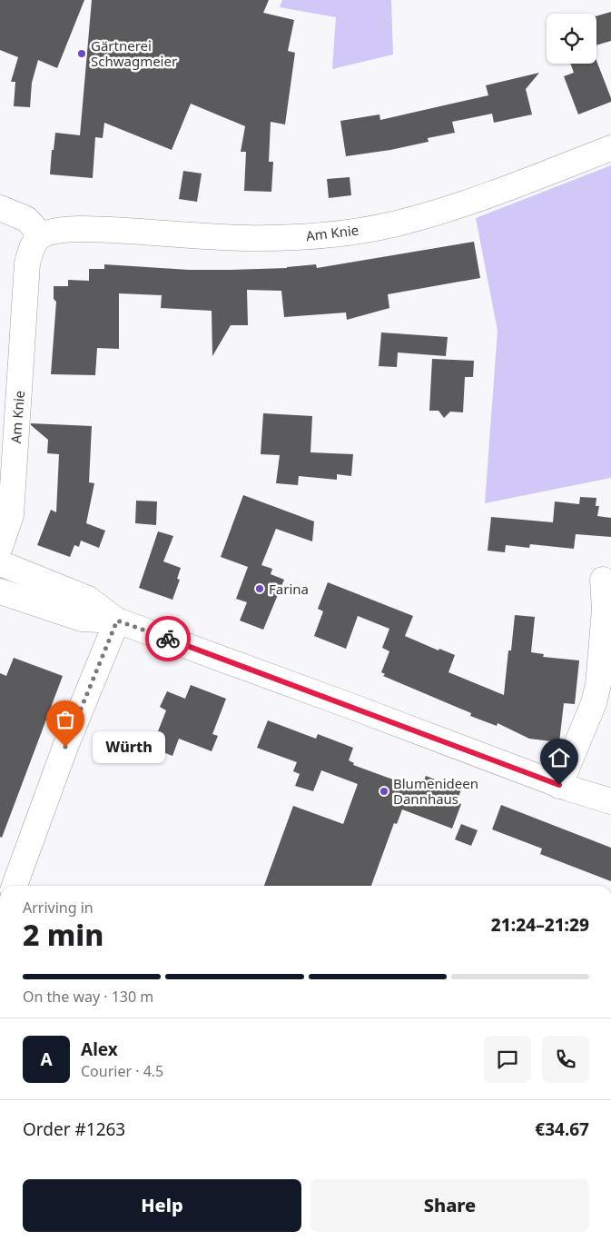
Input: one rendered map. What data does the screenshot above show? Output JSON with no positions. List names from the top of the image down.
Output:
{
  "streets": {
    "street": ["Am Knie"]
  },
  "places": [
    "Gärtnerei Schwagmeier",
    "Farina",
    "Würth",
    "Blumenideen Dannhaus"
  ],
  "page": {
    "bubble": "Würth",
    "heading": ["2 min", "Arriving in", "21:24–21:29"],
    "panel": [
      "Alex",
      "Courier · 4.5",
      "Order #1263",
      "€34.67"
    ],
    "bar": "On the way · 130 m",
    "round": "A",
    "buttons": ["Help", "Share"]
  }
}
